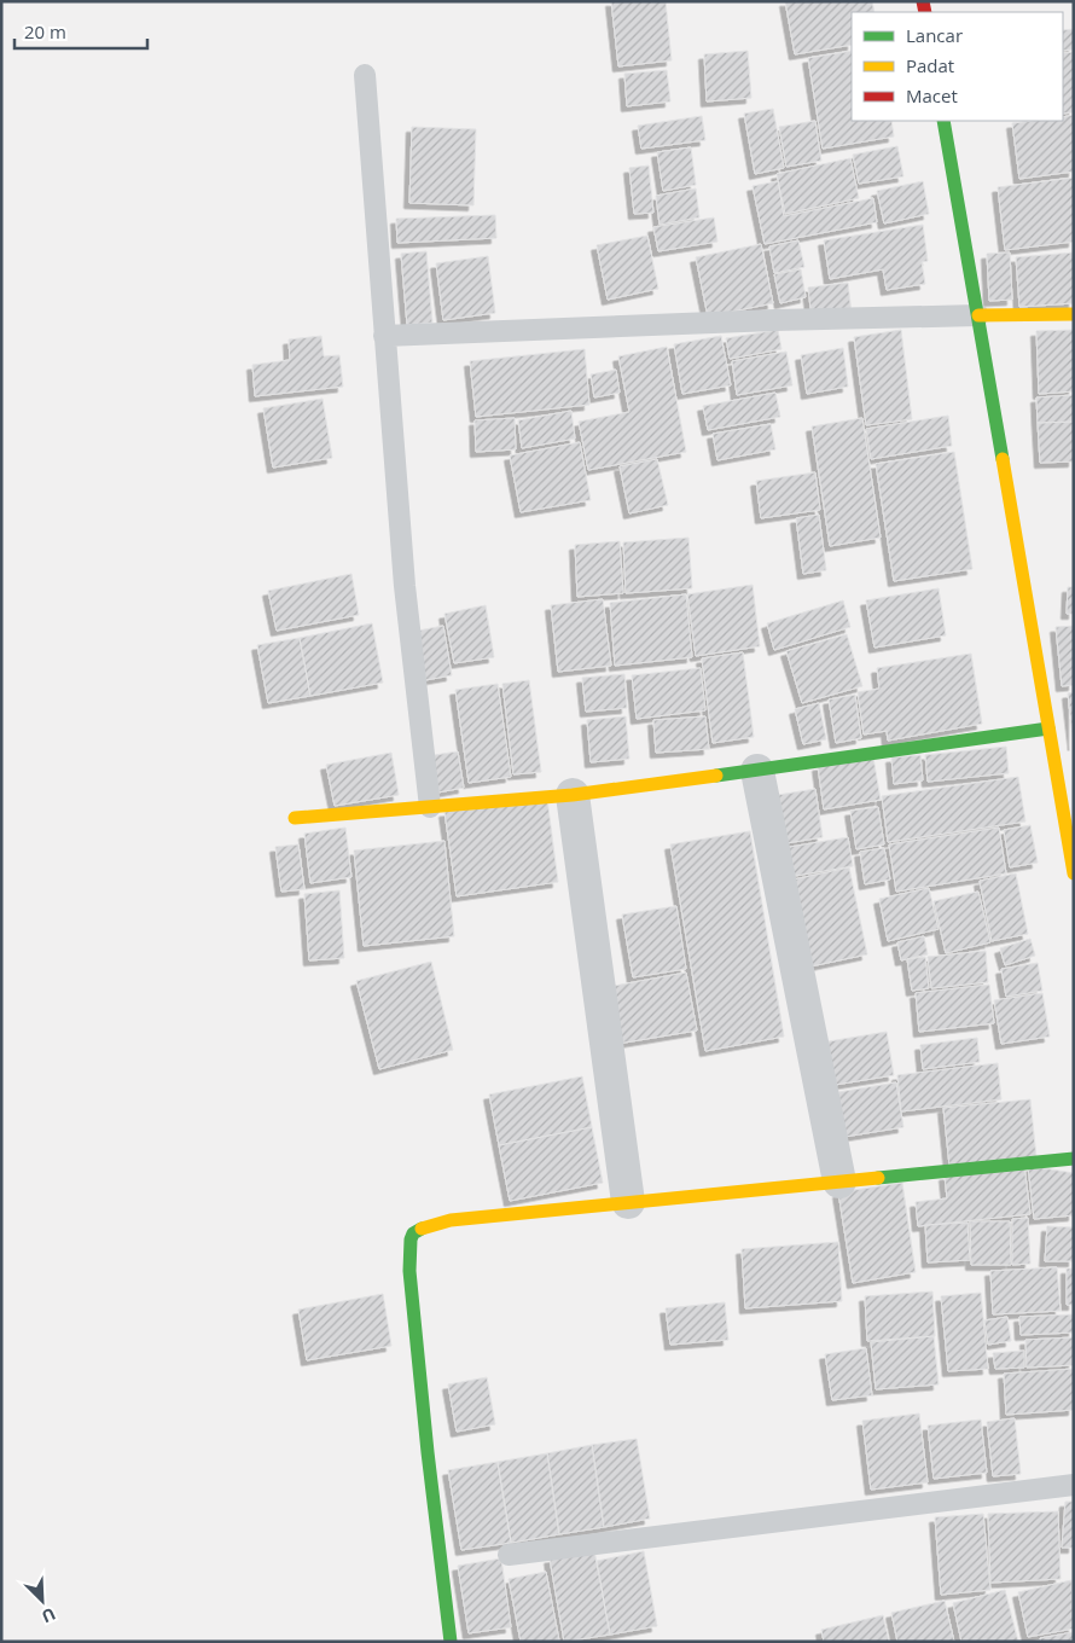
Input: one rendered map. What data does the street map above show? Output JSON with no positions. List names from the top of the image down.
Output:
{
  "legend": ["Lancar", "Padat", "Macet"],
  "scale_bar": "20 m",
  "north": "bottom right"
}
